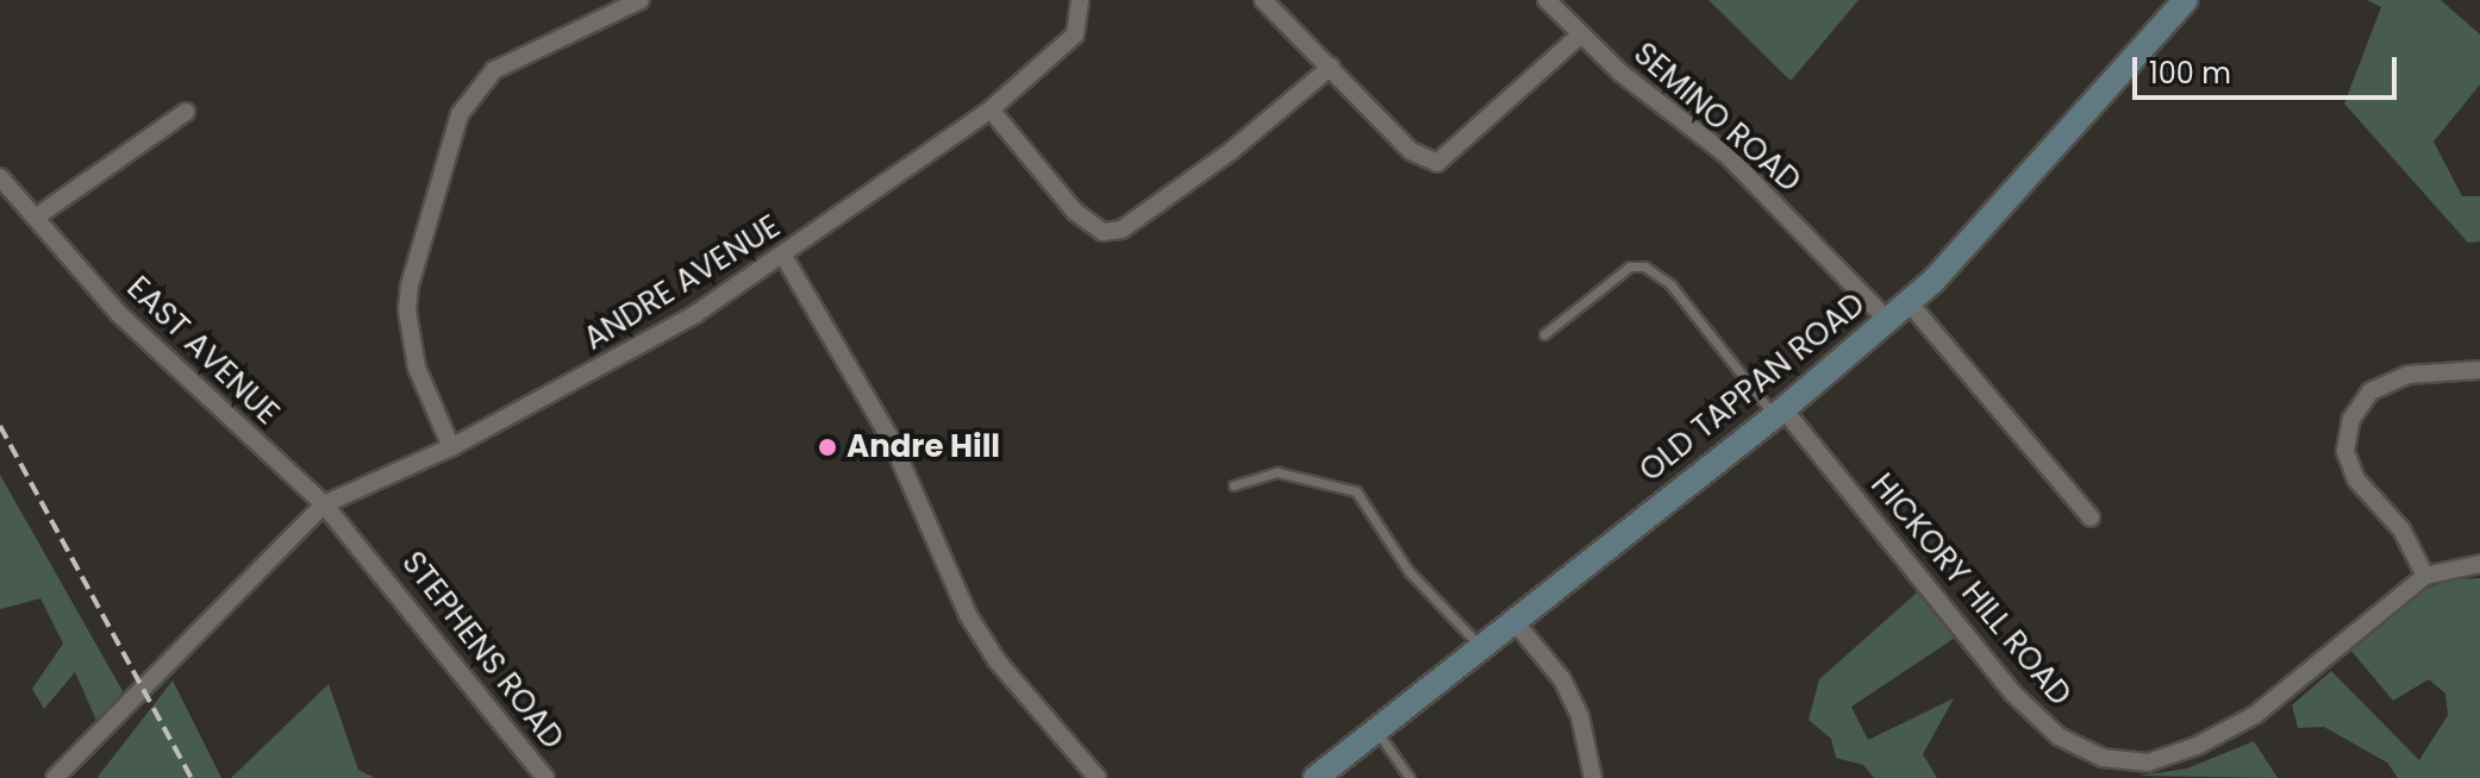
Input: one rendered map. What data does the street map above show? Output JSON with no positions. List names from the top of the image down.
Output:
{
  "streets": {
    "main road": ["OLD TAPPAN ROAD"],
    "street": [
      "SEMINO ROAD",
      "ANDRE AVENUE",
      "EAST AVENUE",
      "HICKORY HILL ROAD",
      "STEPHENS ROAD"
    ]
  },
  "crossings": [
    ["SEMINO ROAD", "OLD TAPPAN ROAD"],
    ["ANDRE AVENUE", "EAST AVENUE"],
    ["EAST AVENUE", "STEPHENS ROAD"],
    ["OLD TAPPAN ROAD", "HICKORY HILL ROAD"]
  ],
  "places": ["Andre Hill"],
  "scale_bar": "100 m"
}
